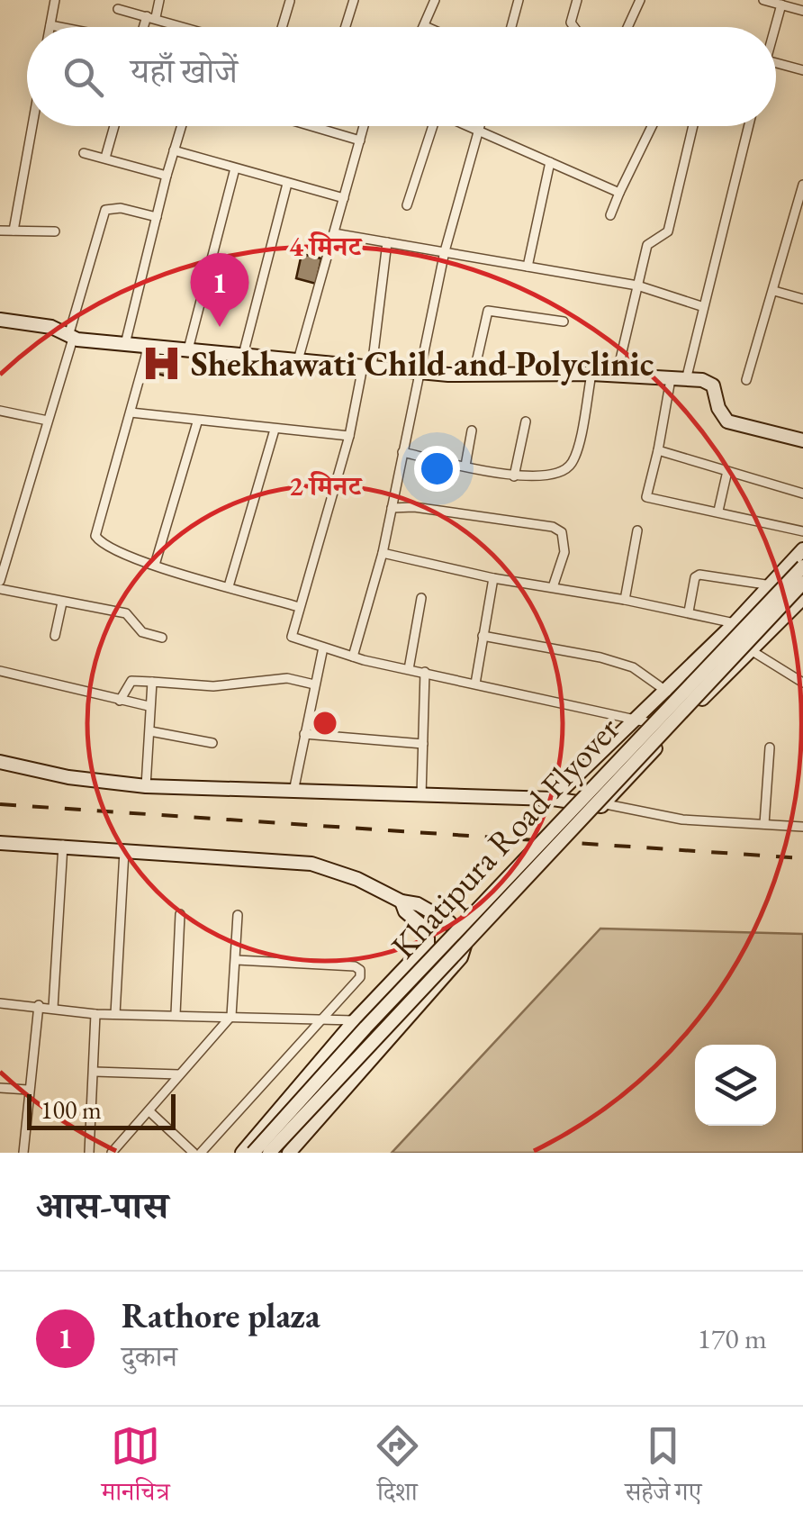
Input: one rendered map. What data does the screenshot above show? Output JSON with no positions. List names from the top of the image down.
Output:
{
  "streets": {
    "street": ["Khatipura Road Flyover"]
  },
  "places": {
    "hospital": ["Shekhawati Child and Polyclinic"]
  },
  "scale_bar": "100 m",
  "page": {
    "search": "यहाँ खोजें",
    "pins": "1",
    "scale": "100 m",
    "heading": "आस-पास",
    "list": [
      {
        "mark": "1",
        "name": "Rathore plaza",
        "note": "दुकान",
        "value": "170 m"
      }
    ],
    "nav": ["मानचित्र", "दिशा", "सहेजे गए"]
  },
  "rings": ["4 मिनट", "2 मिनट"]
}
